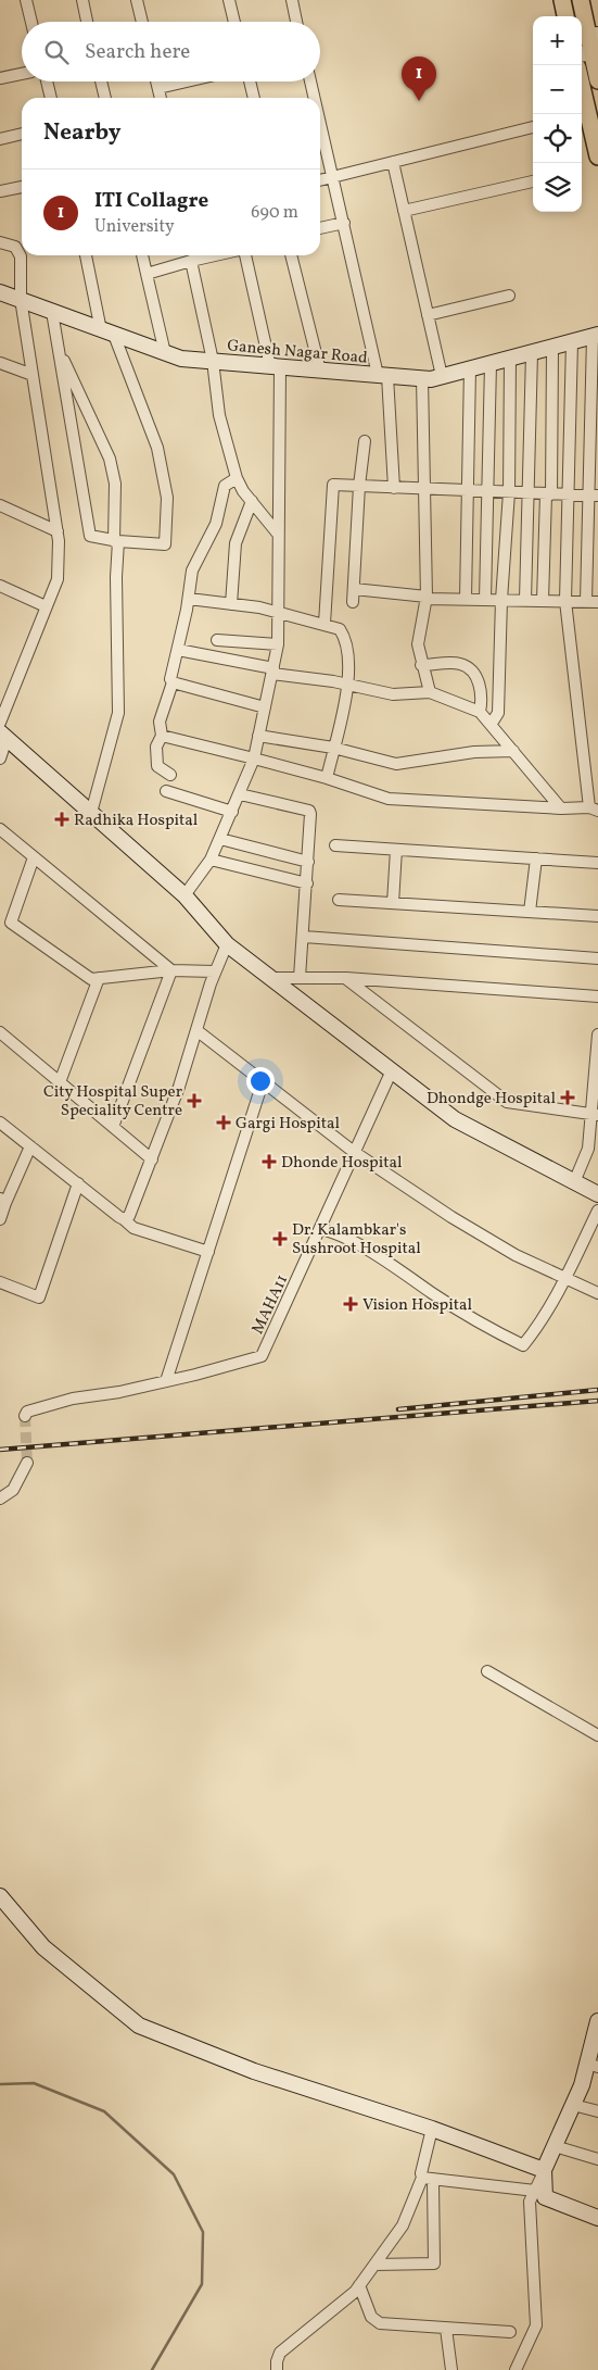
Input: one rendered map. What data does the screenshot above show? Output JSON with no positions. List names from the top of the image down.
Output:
{
  "streets": {
    "street": ["Ganesh Nagar Road", "MAHA11"]
  },
  "places": {
    "health": [
      "Radhika Hospital",
      "Dhondge Hospital",
      "City Hospital Super Speciality Centre",
      "Gargi Hospital",
      "Dhonde Hospital",
      "Dr. Kalambkar's Sushroot Hospital",
      "Vision Hospital"
    ]
  },
  "page": {
    "map_buttons": ["+", "−"],
    "search": "Search here",
    "pins": "1",
    "heading": "Nearby",
    "list": [
      {
        "mark": "1",
        "name": "ITI Collagre",
        "note": "University",
        "value": "690 m"
      }
    ]
  }
}
